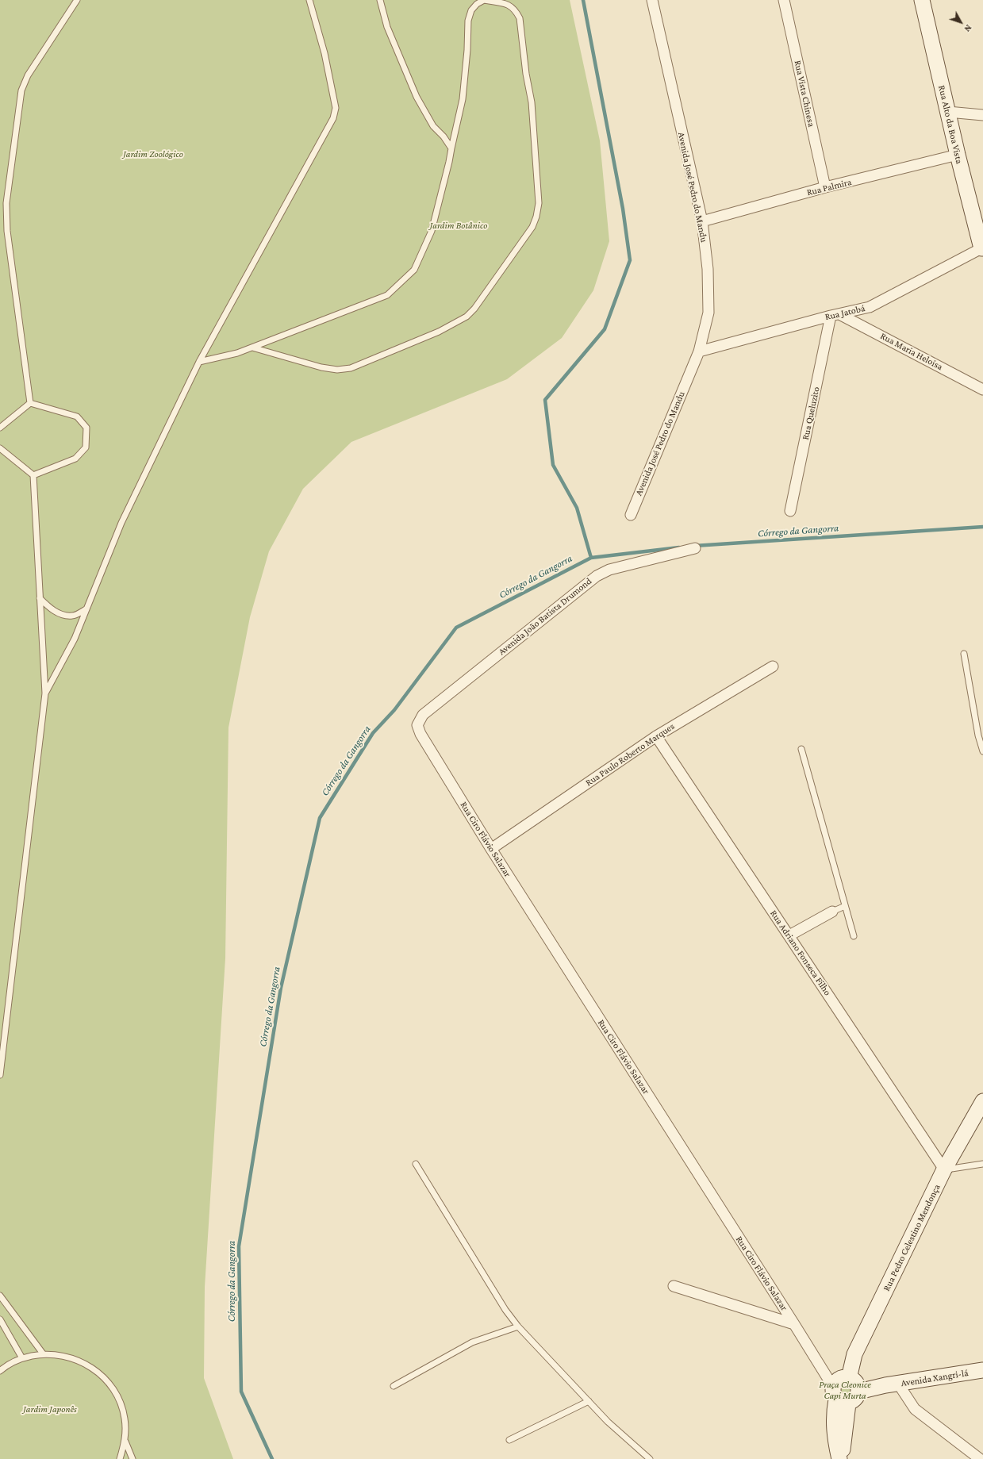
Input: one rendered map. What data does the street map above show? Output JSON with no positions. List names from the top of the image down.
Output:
{
  "streets": {
    "street": [
      "Rua Vista Chinesa",
      "Rua Alto da Boa Vista",
      "Avenida José Pedro do Mandu",
      "Rua Palmira",
      "Rua Jatobá",
      "Rua Maria Heloisa",
      "Rua Queluzito",
      "Avenida João Batista Drumond",
      "Rua Paulo Roberto Marques",
      "Rua Ciro Flávio Salazar",
      "Rua Adriano Fonseca Filho",
      "Rua Pedro Celestino Mendonça",
      "Avenida Xangri-lá"
    ]
  },
  "crossings": [
    ["Rua Vista Chinesa", "Rua Palmira"],
    ["Rua Alto da Boa Vista", "Rua Palmira"],
    ["Rua Alto da Boa Vista", "Rua Jatobá"],
    ["Avenida José Pedro do Mandu", "Rua Palmira"],
    ["Avenida José Pedro do Mandu", "Rua Jatobá"],
    ["Rua Jatobá", "Rua Maria Heloisa"],
    ["Rua Jatobá", "Rua Queluzito"],
    ["Rua Maria Heloisa", "Rua Queluzito"],
    ["Avenida João Batista Drumond", "Rua Ciro Flávio Salazar"],
    ["Rua Paulo Roberto Marques", "Rua Ciro Flávio Salazar"],
    ["Rua Paulo Roberto Marques", "Rua Adriano Fonseca Filho"],
    ["Rua Adriano Fonseca Filho", "Rua Pedro Celestino Mendonça"],
    ["Rua Pedro Celestino Mendonça", "Avenida Xangri-lá"]
  ],
  "water": ["Córrego da Gangorra"],
  "parks": [
    "Jardim Zoológico",
    "Jardim Botânico",
    "Praça Cleonice Capi Murta",
    "Jardim Japonês"
  ],
  "north": "bottom right"
}
